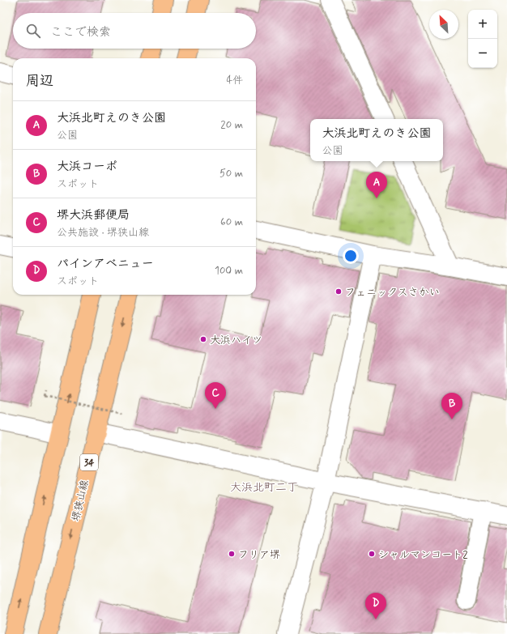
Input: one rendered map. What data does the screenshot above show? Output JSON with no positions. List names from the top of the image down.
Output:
{
  "streets": {
    "main road": ["34", "堺狭山線"]
  },
  "districts": ["大浜北町二丁"],
  "places": [
    "フェニックスさかい",
    "大浜ハイツ",
    "フリア堺",
    "シャルマンコート2"
  ],
  "north": "top left",
  "page": {
    "map_buttons": ["+", "−"],
    "search": "ここで検索",
    "heading": ["周辺", "4件"],
    "list": [
      {
        "mark": "A",
        "name": "大浜北町えのき公園",
        "note": "公園",
        "value": "20 m"
      },
      {
        "mark": "B",
        "name": "大浜コーポ",
        "note": "スポット",
        "value": "50 m"
      },
      {
        "mark": "C",
        "name": "堺大浜郵便局",
        "note": "公共施設 · 堺狭山線",
        "value": "60 m"
      },
      {
        "mark": "D",
        "name": "パインアベニュー",
        "note": "スポット",
        "value": "100 m"
      }
    ],
    "popup": ["大浜北町えのき公園", "公園"],
    "pins": [
      "A",
      "C",
      "B",
      "D"
    ]
  }
}
